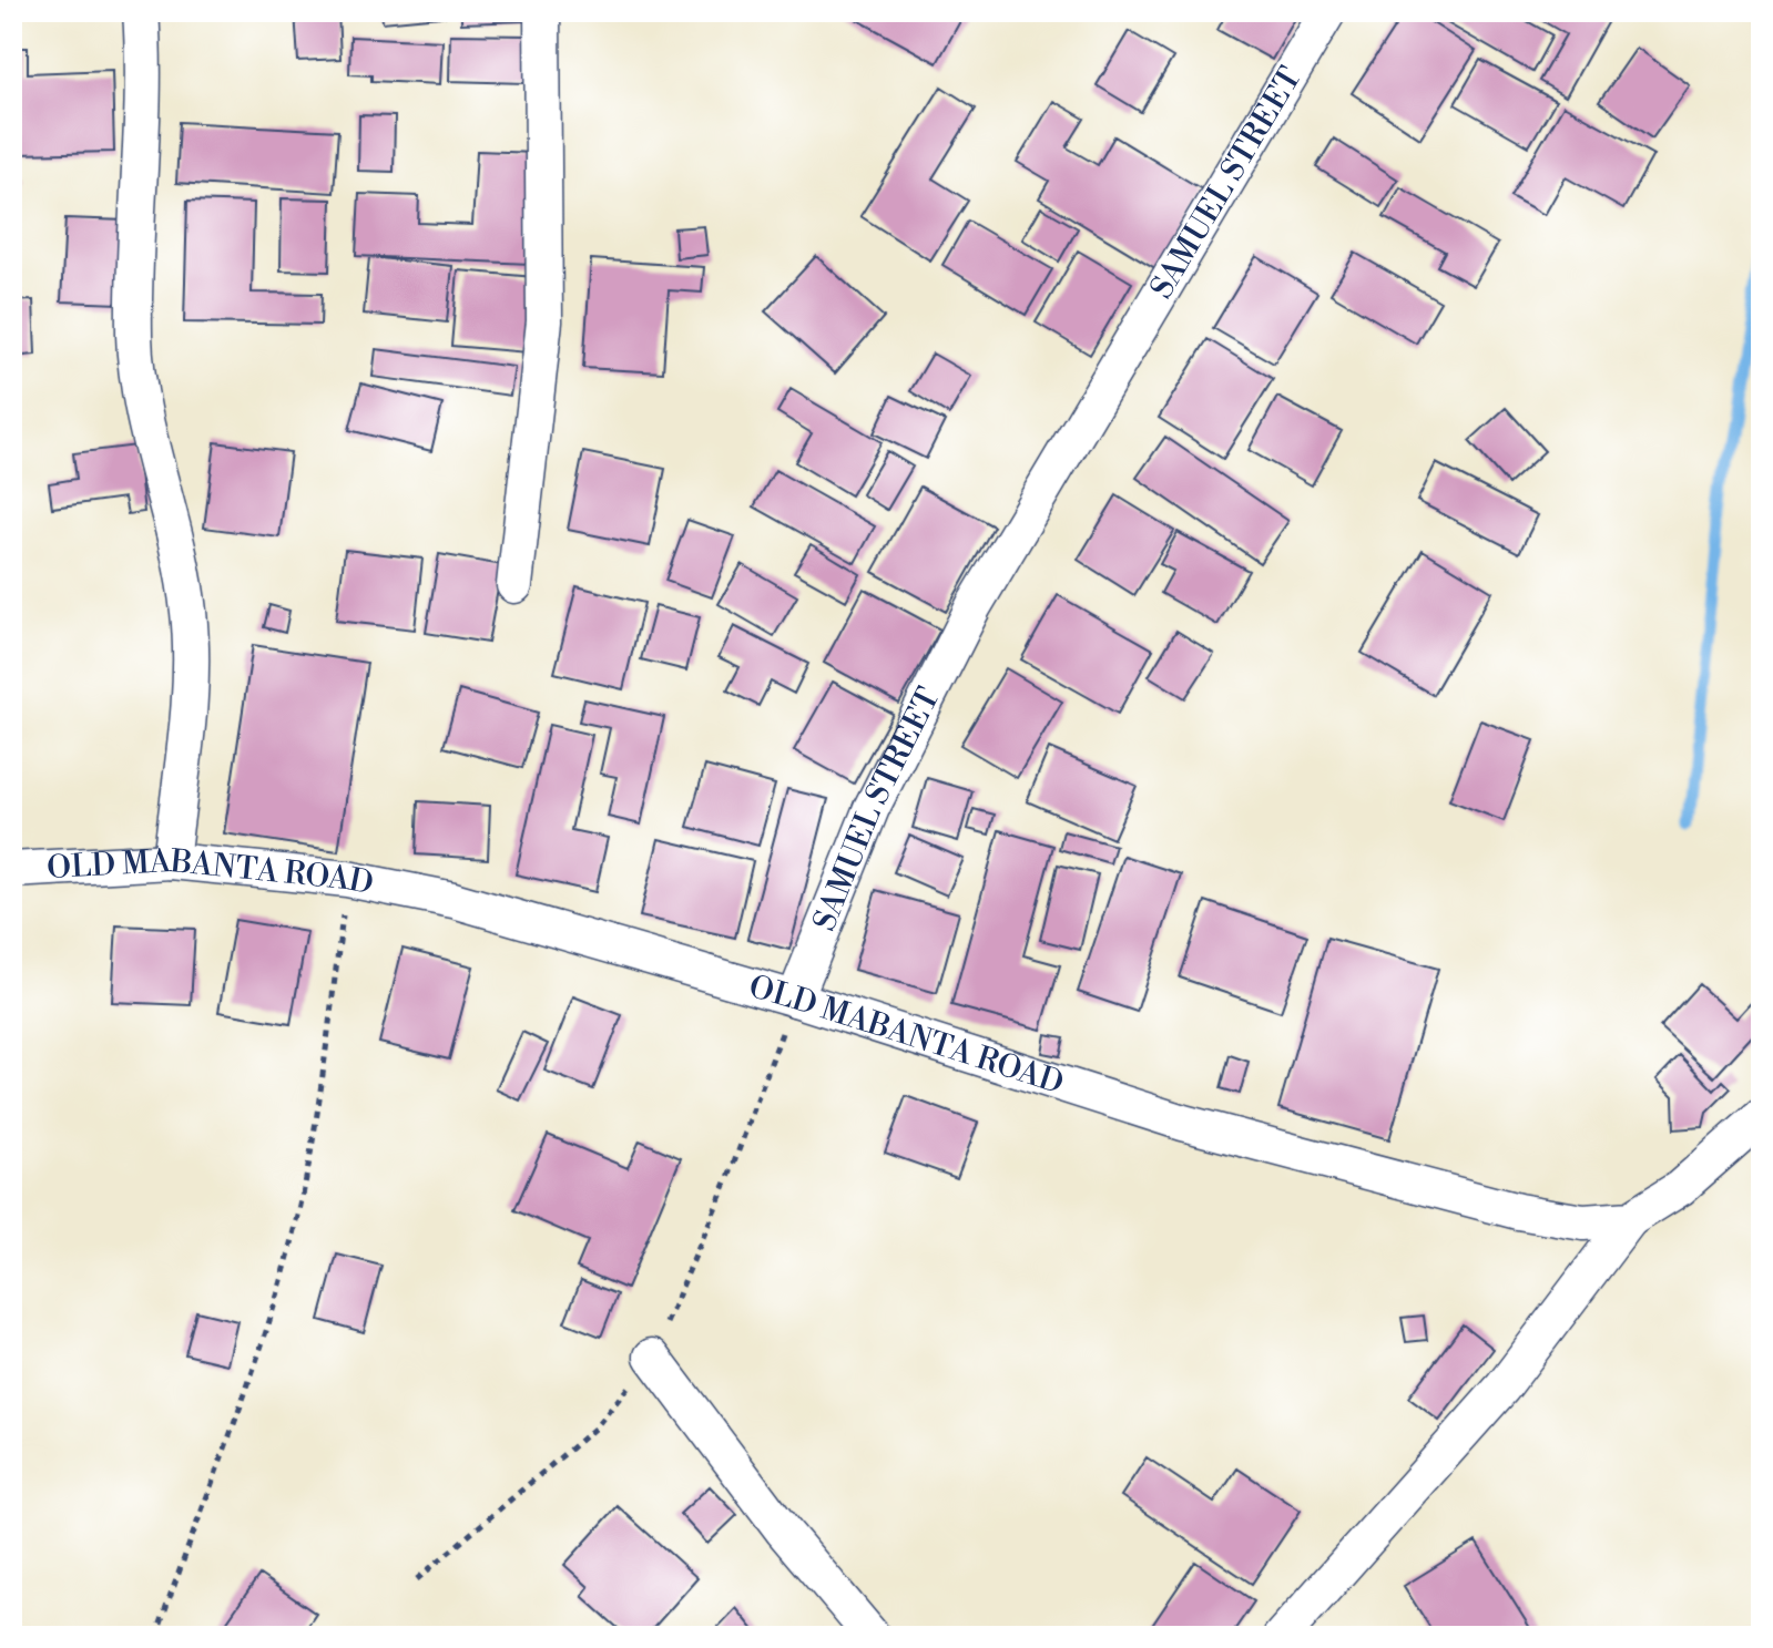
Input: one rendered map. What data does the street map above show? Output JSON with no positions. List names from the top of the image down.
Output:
{
  "streets": {
    "street": ["SAMUEL STREET", "OLD MABANTA ROAD"]
  },
  "crossings": [
    ["SAMUEL STREET", "OLD MABANTA ROAD"]
  ]
}
